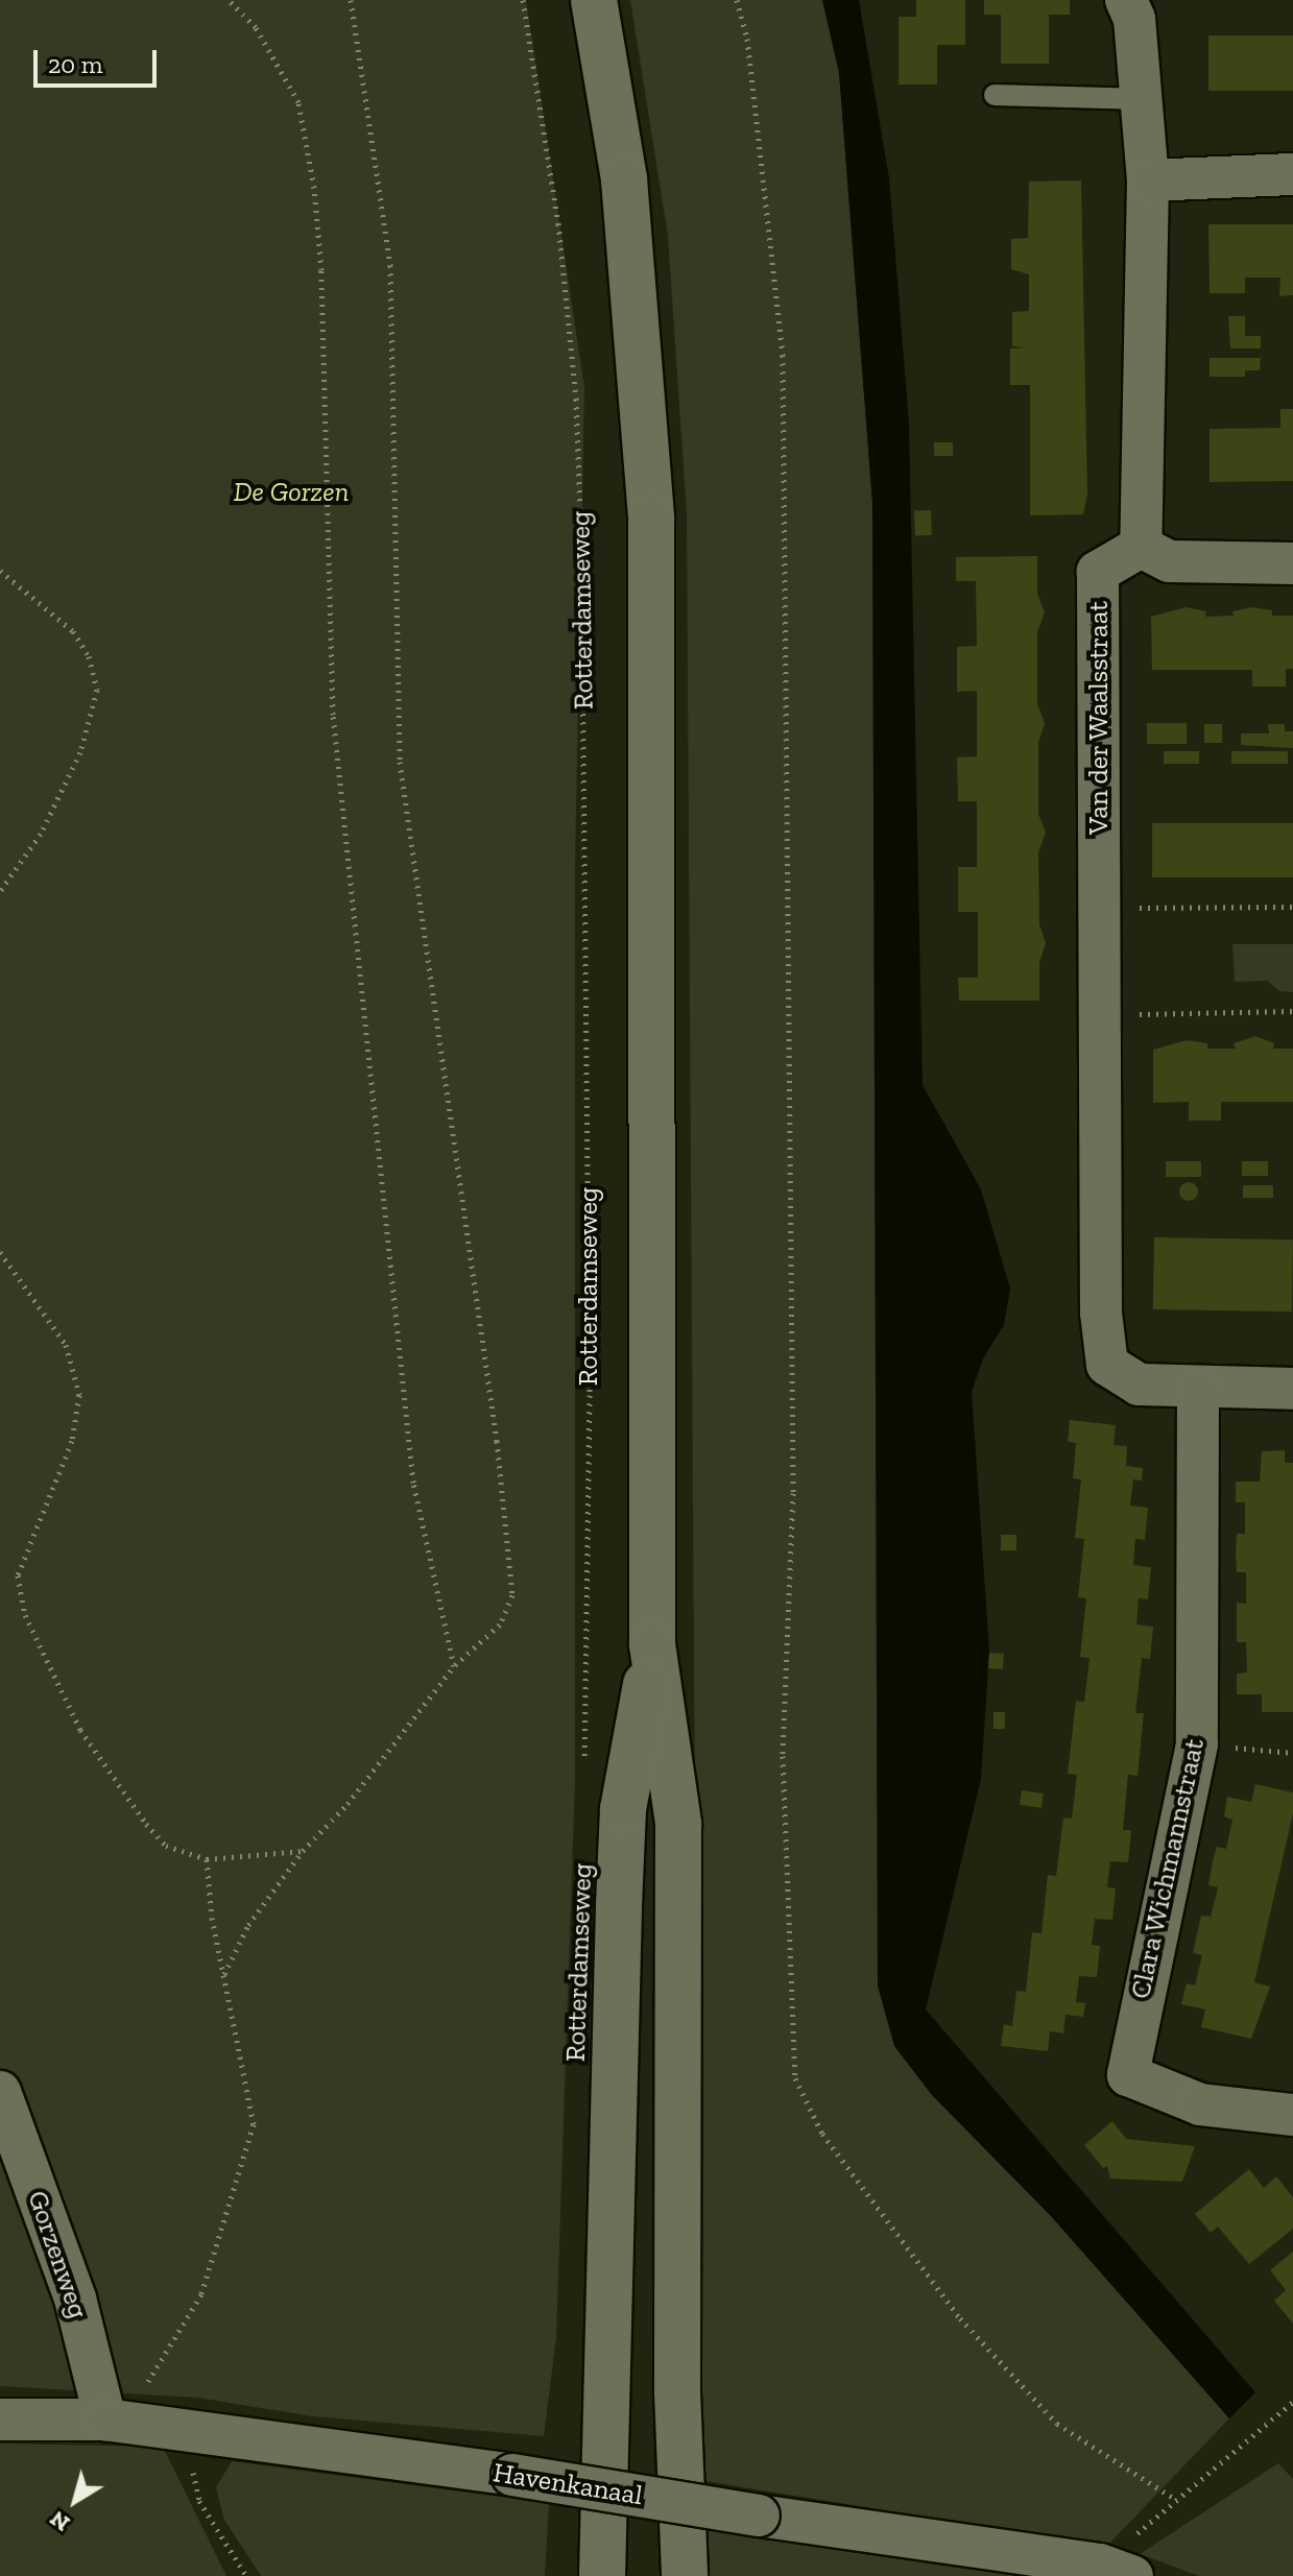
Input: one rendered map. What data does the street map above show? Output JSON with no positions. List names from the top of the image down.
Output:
{
  "streets": {
    "main road": ["Rotterdamseweg"],
    "street": [
      "Van der Waalsstraat",
      "Clara Wichmannstraat",
      "Gorzenweg",
      "Havenkanaal"
    ]
  },
  "crossings": [
    ["Van der Waalsstraat", "Clara Wichmannstraat"],
    ["Gorzenweg", "Havenkanaal"]
  ],
  "parks": ["De Gorzen"],
  "scale_bar": "20 m",
  "north": "bottom left"
}
